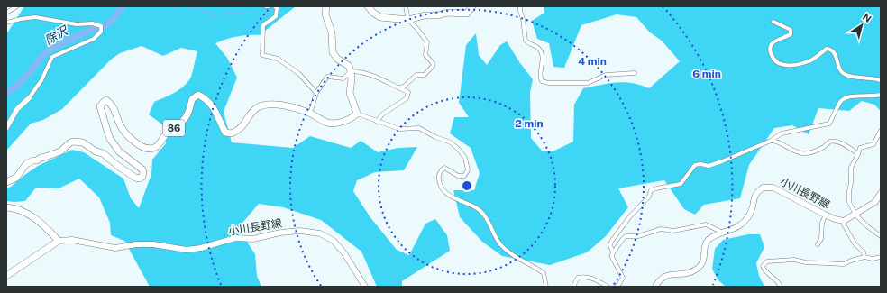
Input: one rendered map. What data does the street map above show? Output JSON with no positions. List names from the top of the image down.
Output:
{
  "streets": {
    "main road": ["86", "小川長野線"]
  },
  "water": ["除沢"],
  "north": "top right",
  "rings": ["4 min", "6 min", "2 min"]
}
